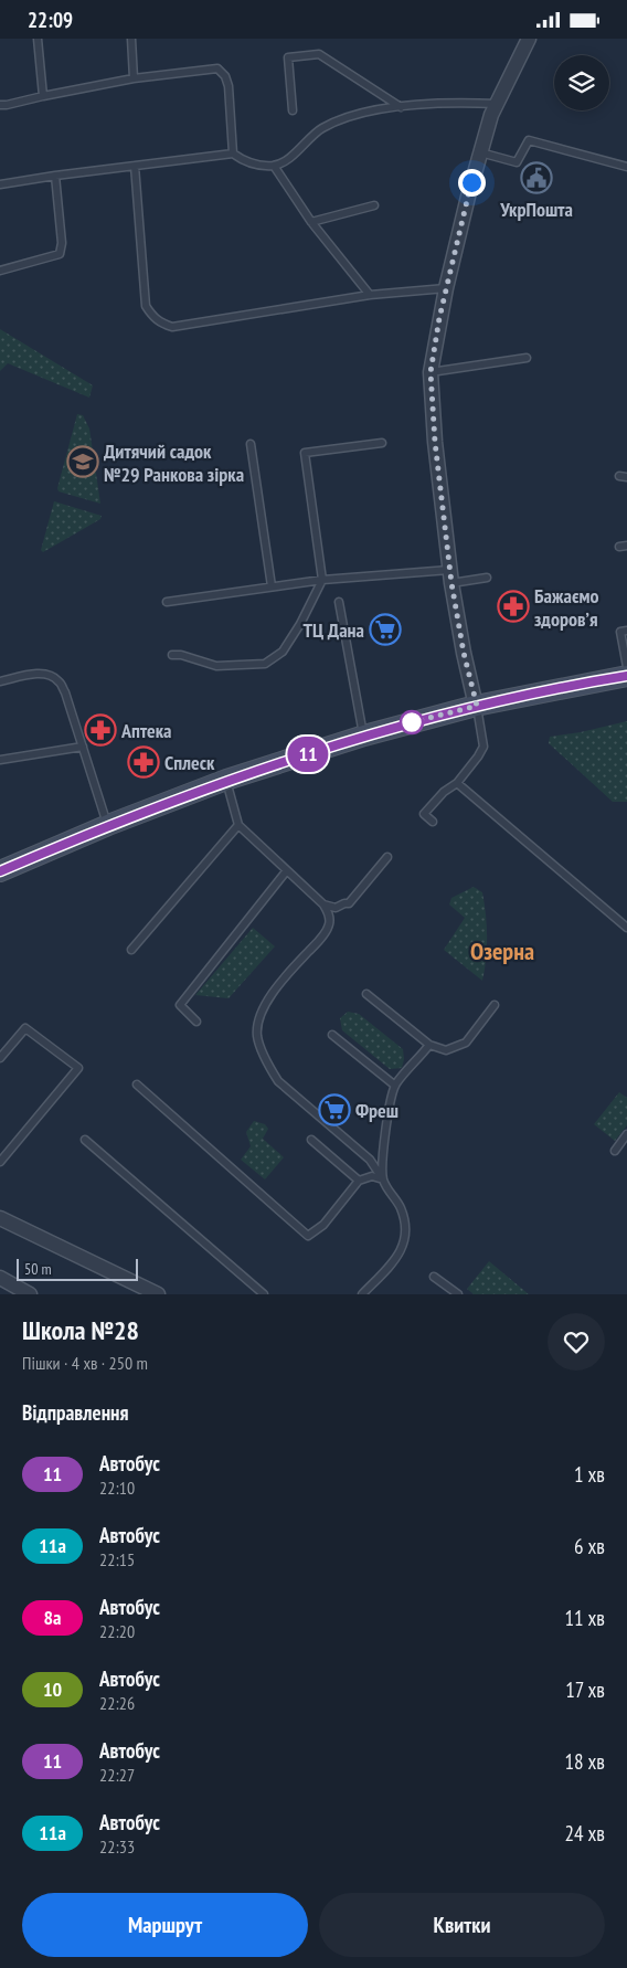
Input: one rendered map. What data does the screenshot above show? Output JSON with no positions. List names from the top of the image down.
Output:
{
  "districts": ["Озерна"],
  "places": {
    "public building": ["УкрПошта"],
    "school or university": ["Дитячий садок №29 Ранкова зірка"],
    "pharmacy": ["Бажаємо здоровʼя", "Аптека", "Сплеск"],
    "supermarket": ["ТЦ Дана", "Фреш"]
  },
  "lines": ["bus line 11"],
  "scale_bar": "50 m",
  "page": {
    "status": "22:09",
    "on_map": "11",
    "scale": "50 m",
    "heading": [
      ["Школа №28", "Пішки · 4 хв · 250 m"],
      "Відправлення"
    ],
    "list": [
      {
        "mark": "11",
        "name": "Автобус",
        "note": "22:10",
        "value": "1 хв"
      },
      {
        "mark": "11а",
        "name": "Автобус",
        "note": "22:15",
        "value": "6 хв"
      },
      {
        "mark": "8а",
        "name": "Автобус",
        "note": "22:20",
        "value": "11 хв"
      },
      {
        "mark": "10",
        "name": "Автобус",
        "note": "22:26",
        "value": "17 хв"
      },
      {
        "mark": "11",
        "name": "Автобус",
        "note": "22:27",
        "value": "18 хв"
      },
      {
        "mark": "11а",
        "name": "Автобус",
        "note": "22:33",
        "value": "24 хв"
      }
    ],
    "buttons": ["Маршрут", "Квитки"]
  }
}
